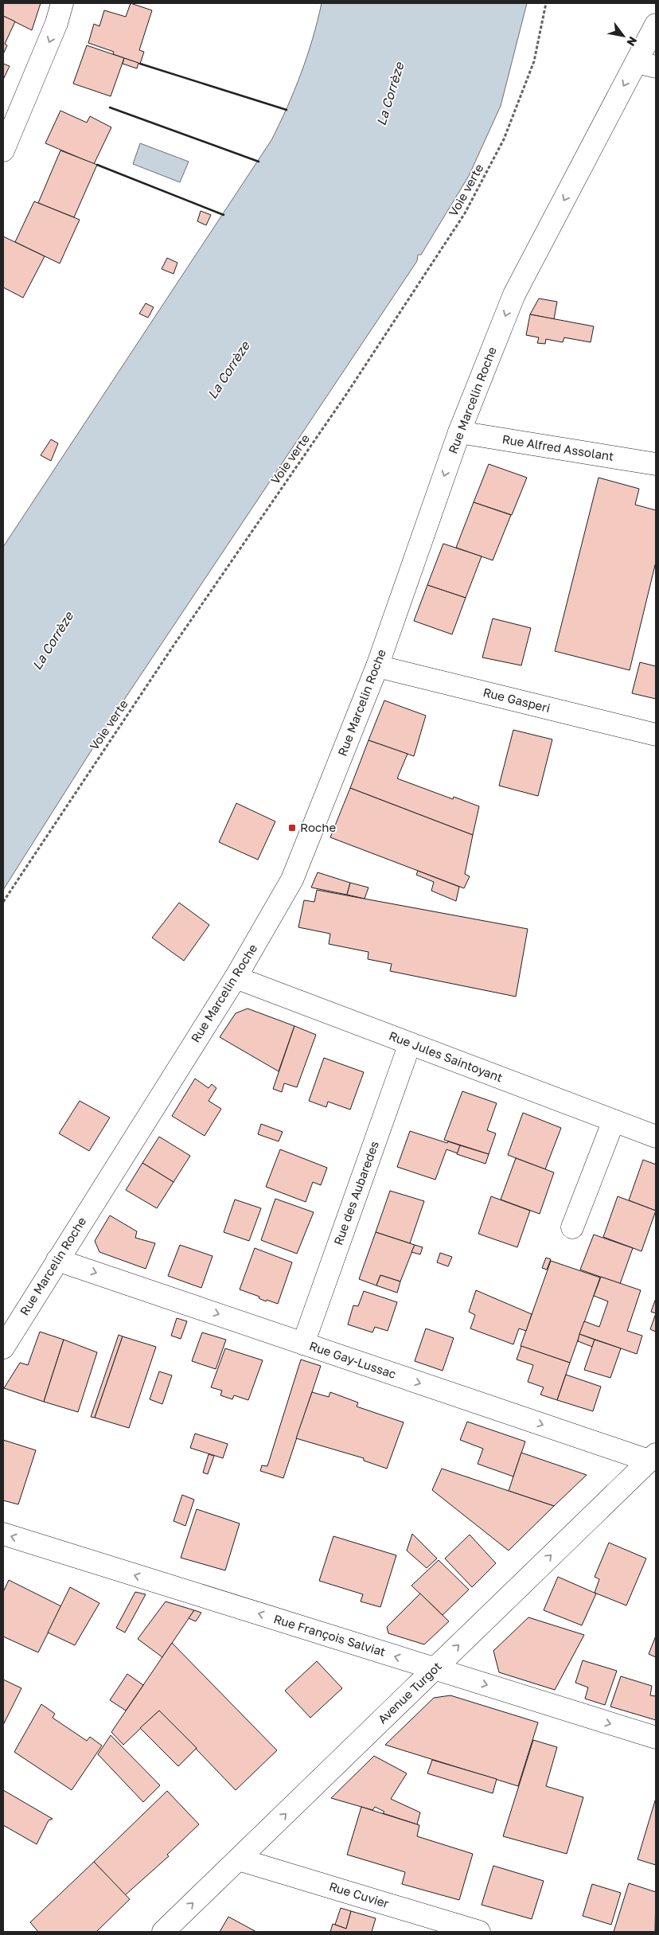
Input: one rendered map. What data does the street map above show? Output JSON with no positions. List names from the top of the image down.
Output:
{
  "streets": {
    "street": [
      "Rue Marcelin Roche",
      "Rue Alfred Assolant",
      "Rue Gasperi",
      "Rue Jules Saintoyant",
      "Rue des Aubaredes",
      "Rue Gay-Lussac",
      "Rue François Salviat",
      "Avenue Turgot",
      "Rue Cuvier"
    ],
    "path": ["Voie verte"]
  },
  "crossings": [
    ["Rue Marcelin Roche", "Rue Alfred Assolant"],
    ["Rue Marcelin Roche", "Rue Gasperi"],
    ["Rue Marcelin Roche", "Rue Jules Saintoyant"],
    ["Rue Marcelin Roche", "Rue Gay-Lussac"],
    ["Rue Jules Saintoyant", "Rue des Aubaredes"],
    ["Rue des Aubaredes", "Rue Gay-Lussac"],
    ["Rue Gay-Lussac", "Avenue Turgot"],
    ["Rue François Salviat", "Avenue Turgot"],
    ["Avenue Turgot", "Rue Cuvier"]
  ],
  "one_way": ["Rue Marcelin Roche", "Rue Gay-Lussac", "Avenue Turgot"],
  "water": ["La Corrèze"],
  "places": {
    "transit": ["Roche"]
  },
  "north": "bottom right"
}
